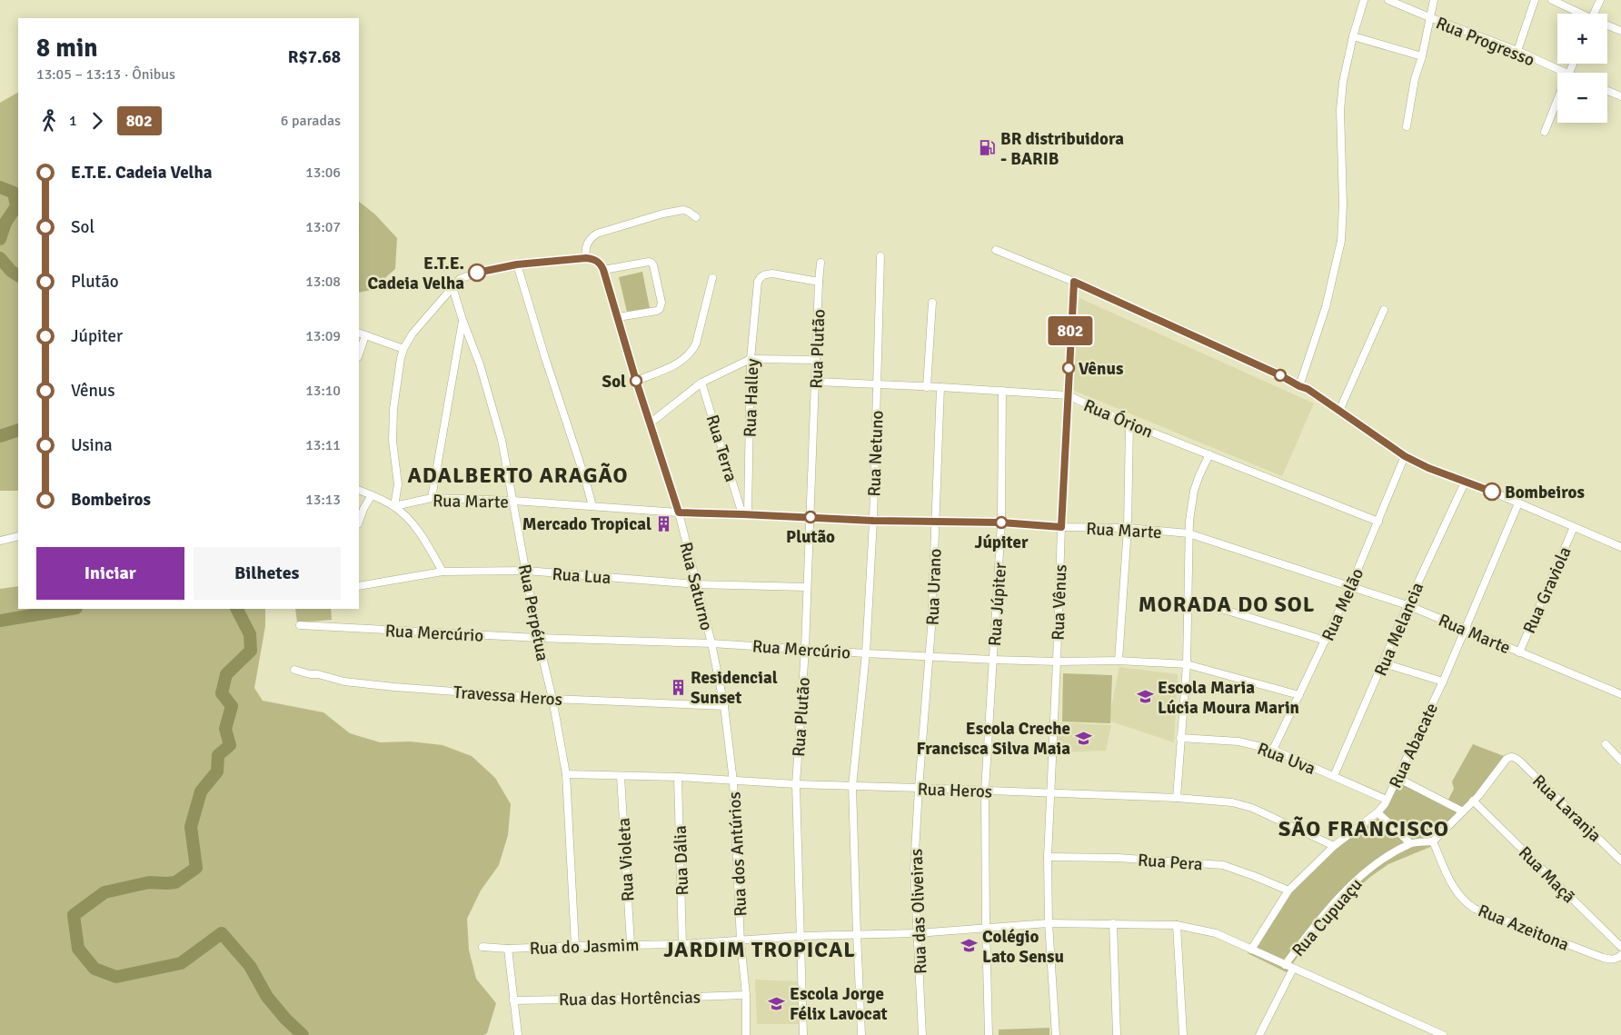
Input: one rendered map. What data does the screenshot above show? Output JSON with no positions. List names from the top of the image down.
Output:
{
  "streets": {
    "street": [
      "Rua Progresso",
      "Rua Plutão",
      "Rua Halley",
      "Rua Órion",
      "Rua Terra",
      "Rua Netuno",
      "Rua Marte",
      "Rua Lua",
      "Rua Saturno",
      "Rua Urano",
      "Rua Graviola",
      "Rua Vênus",
      "Rua Júpiter",
      "Rua Melão",
      "Rua Perpétua",
      "Rua Melancia",
      "Rua Mercúrio",
      "Travessa Heros",
      "Rua Abacate",
      "Rua Uva",
      "Rua Heros",
      "Rua Laranja",
      "Rua dos Antúrios",
      "Rua Violeta",
      "Rua Dália",
      "Rua Pera",
      "Rua Maçã",
      "Rua das Oliveiras",
      "Rua Cupuaçu",
      "Rua Azeitona",
      "Rua do Jasmim",
      "Rua das Hortências"
    ]
  },
  "crossings": [
    ["Rua Plutão", "Rua Halley"],
    ["Rua Plutão", "Rua Órion"],
    ["Rua Plutão", "Rua Marte"],
    ["Rua Plutão", "Rua Lua"],
    ["Rua Plutão", "Rua Mercúrio"],
    ["Rua Plutão", "Rua Heros"],
    ["Rua Plutão", "Rua do Jasmim"],
    ["Rua Halley", "Rua Terra"],
    ["Rua Halley", "Rua Marte"],
    ["Rua Órion", "Rua Netuno"],
    ["Rua Órion", "Rua Urano"],
    ["Rua Órion", "Rua Vênus"],
    ["Rua Órion", "Rua Júpiter"],
    ["Rua Órion", "Rua Melão"],
    ["Rua Terra", "Rua Marte"],
    ["Rua Netuno", "Rua Marte"],
    ["Rua Netuno", "Rua Mercúrio"],
    ["Rua Netuno", "Rua Heros"],
    ["Rua Netuno", "Rua do Jasmim"],
    ["Rua Marte", "Rua Saturno"],
    ["Rua Marte", "Rua Urano"],
    ["Rua Marte", "Rua Graviola"],
    ["Rua Marte", "Rua Vênus"],
    ["Rua Marte", "Rua Júpiter"],
    ["Rua Marte", "Rua Melão"],
    ["Rua Marte", "Rua Perpétua"],
    ["Rua Marte", "Rua Melancia"],
    ["Rua Marte", "Rua Abacate"],
    ["Rua Lua", "Rua Saturno"],
    ["Rua Lua", "Rua Perpétua"],
    ["Rua Saturno", "Rua Mercúrio"],
    ["Rua Saturno", "Travessa Heros"],
    ["Rua Saturno", "Rua Heros"],
    ["Rua Saturno", "Rua dos Antúrios"],
    ["Rua Urano", "Rua Mercúrio"],
    ["Rua Urano", "Rua Heros"],
    ["Rua Urano", "Rua das Oliveiras"],
    ["Rua Vênus", "Rua Mercúrio"],
    ["Rua Vênus", "Rua Heros"],
    ["Rua Vênus", "Rua Pera"],
    ["Rua Vênus", "Rua do Jasmim"],
    ["Rua Júpiter", "Rua Mercúrio"],
    ["Rua Júpiter", "Rua Heros"],
    ["Rua Júpiter", "Rua do Jasmim"],
    ["Rua Melão", "Rua Mercúrio"],
    ["Rua Melão", "Rua Uva"],
    ["Rua Perpétua", "Rua Mercúrio"],
    ["Rua Perpétua", "Travessa Heros"],
    ["Rua Perpétua", "Rua Heros"],
    ["Rua Perpétua", "Rua do Jasmim"],
    ["Rua Melancia", "Rua Uva"],
    ["Rua Abacate", "Rua Uva"],
    ["Rua Abacate", "Rua Heros"],
    ["Rua Abacate", "Rua Pera"],
    ["Rua Abacate", "Rua do Jasmim"],
    ["Rua Heros", "Rua dos Antúrios"],
    ["Rua Heros", "Rua Violeta"],
    ["Rua Heros", "Rua Dália"],
    ["Rua Heros", "Rua das Oliveiras"],
    ["Rua Laranja", "Rua Maçã"],
    ["Rua dos Antúrios", "Rua do Jasmim"],
    ["Rua dos Antúrios", "Rua das Hortências"],
    ["Rua Violeta", "Rua do Jasmim"],
    ["Rua Dália", "Rua do Jasmim"],
    ["Rua das Oliveiras", "Rua do Jasmim"],
    ["Rua Cupuaçu", "Rua Azeitona"],
    ["Rua Cupuaçu", "Rua do Jasmim"]
  ],
  "districts": [
    "ADALBERTO ARAGÃO",
    "MORADA DO SOL",
    "SÃO FRANCISCO",
    "JARDIM TROPICAL"
  ],
  "places": {
    "fuel station": ["BR distribuidora - BARIB"],
    "other": [
      "E.T.E. Cadeia Velha",
      "Vênus",
      "Sol",
      "Bombeiros",
      "Plutão",
      "Júpiter"
    ],
    "building": ["Mercado Tropical", "Residencial Sunset"],
    "school or university": [
      "Escola Maria Lúcia Moura Marin",
      "Escola Creche Francisca Silva Maia",
      "Colégio Lato Sensu",
      "Escola Jorge Félix Lavocat"
    ]
  },
  "lines": ["bus line 802"],
  "page": {
    "on_map": "802",
    "map_buttons": ["+", "−"],
    "heading": ["8 min", "13:05 – 13:13 · Ônibus", "R$7.68"],
    "legs": ["1", "802", "6 paradas"],
    "list": [
      {
        "name": "E.T.E. Cadeia Velha",
        "value": "13:06"
      },
      {
        "name": "Sol",
        "value": "13:07"
      },
      {
        "name": "Plutão",
        "value": "13:08"
      },
      {
        "name": "Júpiter",
        "value": "13:09"
      },
      {
        "name": "Vênus",
        "value": "13:10"
      },
      {
        "name": "Usina",
        "value": "13:11"
      },
      {
        "name": "Bombeiros",
        "value": "13:13"
      }
    ],
    "buttons": ["Iniciar", "Bilhetes"]
  }
}
